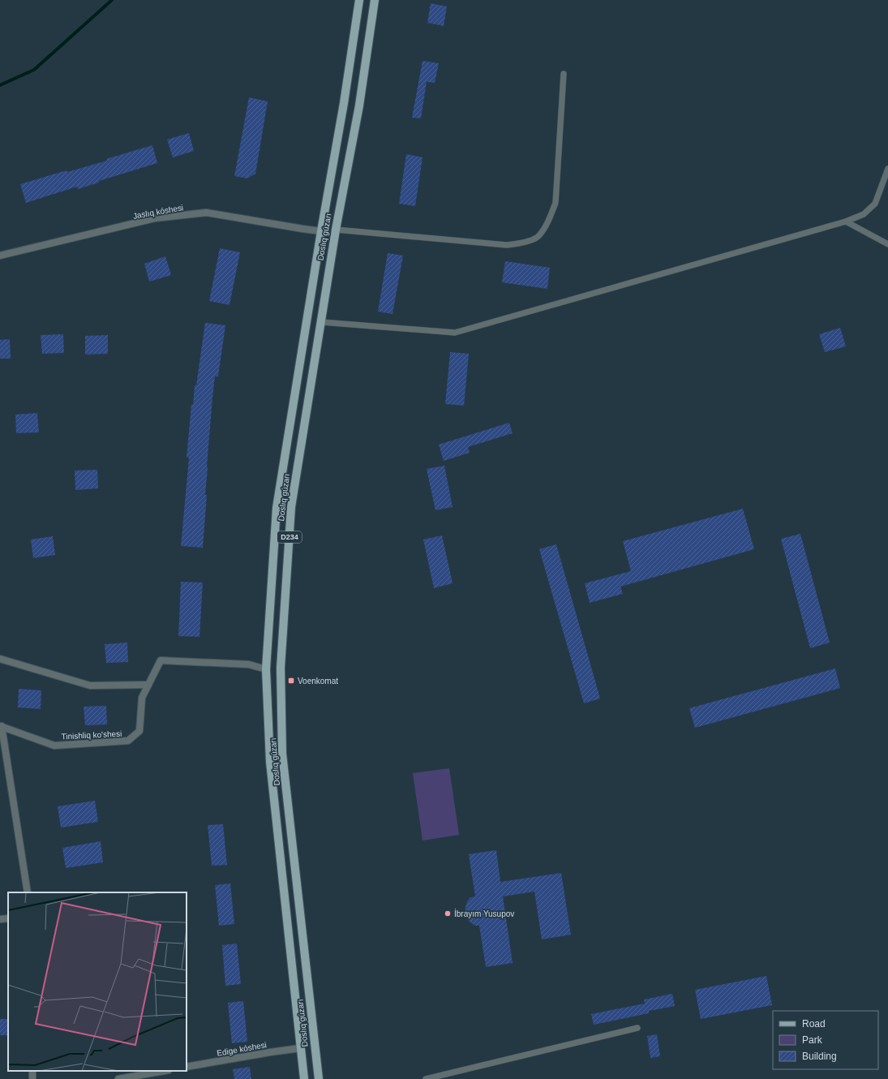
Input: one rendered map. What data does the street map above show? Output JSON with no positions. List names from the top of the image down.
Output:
{
  "streets": {
    "main road": ["Doslıq gúzarı", "D234"],
    "street": ["Jaslıq kóshesi", "Tinishliq ko'shesi", "Edige kóshesi"]
  },
  "crossings": [
    ["Jaslıq kóshesi", "Doslıq gúzarı"],
    ["Doslıq gúzarı", "Tinishliq ko'shesi"],
    ["Doslıq gúzarı", "Edige kóshesi"]
  ],
  "places": {
    "transit": ["Voenkomat"],
    "other": ["İbrayım Yusupov"]
  },
  "legend": ["Road", "Park", "Building"]
}
